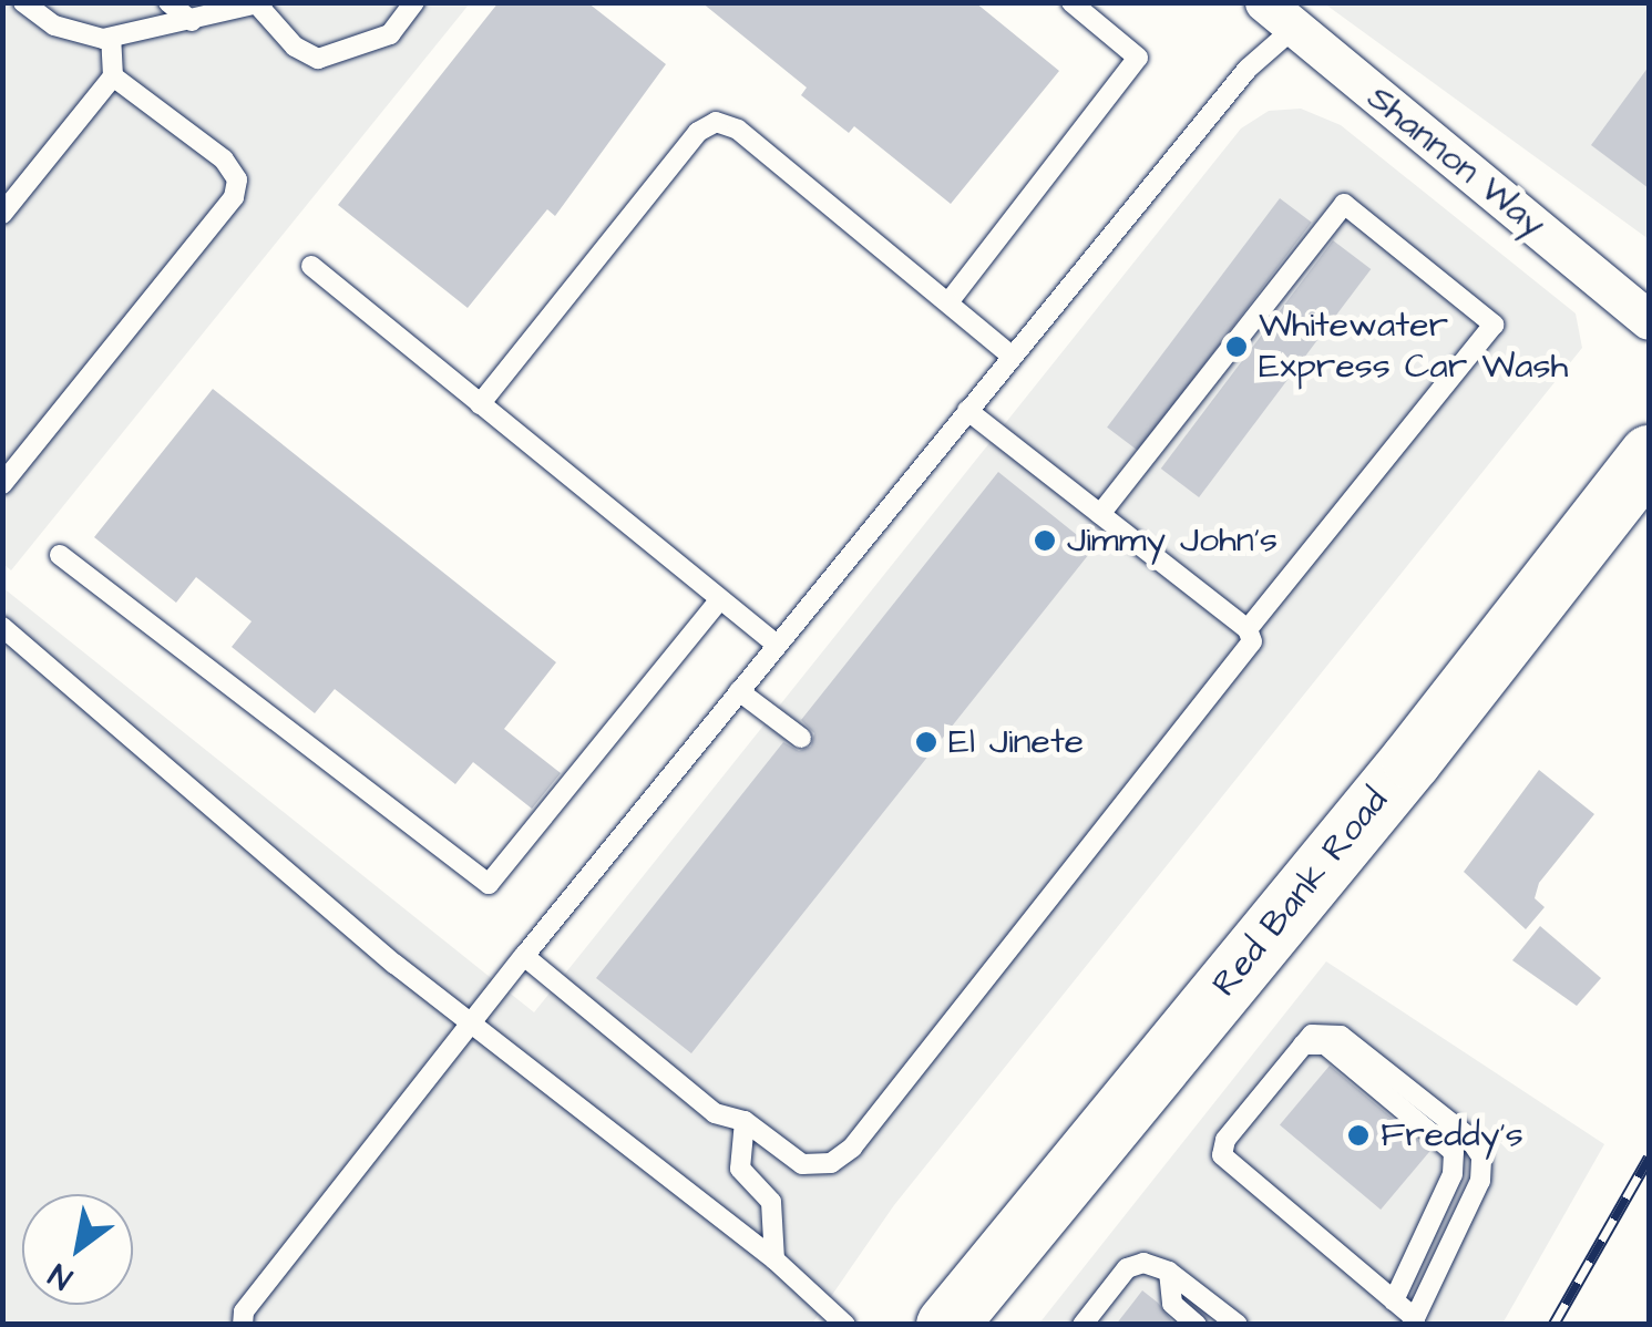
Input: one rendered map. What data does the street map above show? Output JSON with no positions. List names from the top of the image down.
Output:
{
  "streets": {
    "highway": ["Red Bank Road"],
    "street": ["Shannon Way"]
  },
  "places": [
    "Whitewater Express Car Wash",
    "Jimmy John's",
    "El Jinete",
    "Freddy's"
  ],
  "north": "bottom left"
}
